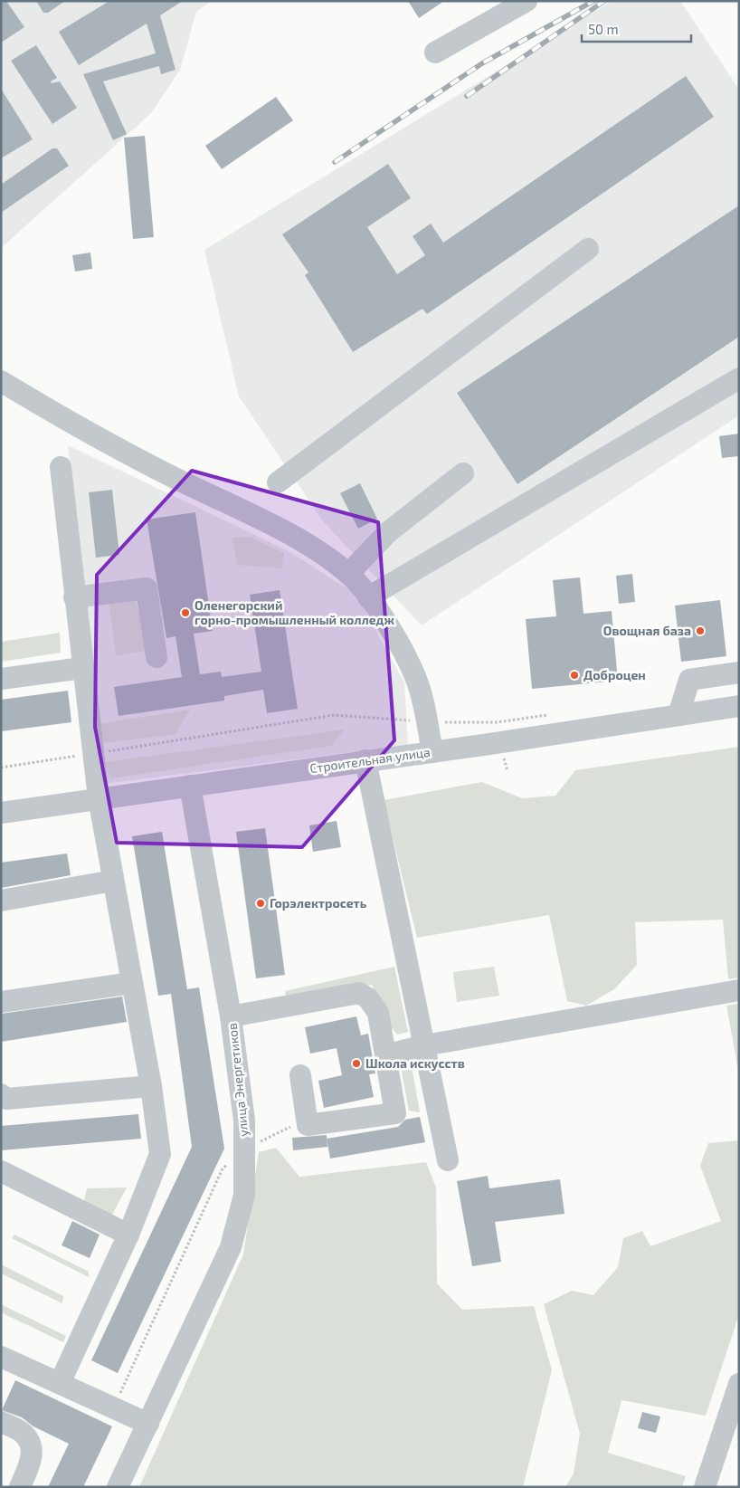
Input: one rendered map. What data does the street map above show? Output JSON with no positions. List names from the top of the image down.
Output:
{
  "streets": {
    "street": ["Строительная улица", "улица Энергетиков"]
  },
  "crossings": [
    ["Строительная улица", "улица Энергетиков"]
  ],
  "places": [
    "Оленегорский горно-промышленный колледж",
    "Овощная база",
    "Доброцен",
    "Горэлектросеть",
    "Школа искусств"
  ],
  "scale_bar": "50 m"
}
